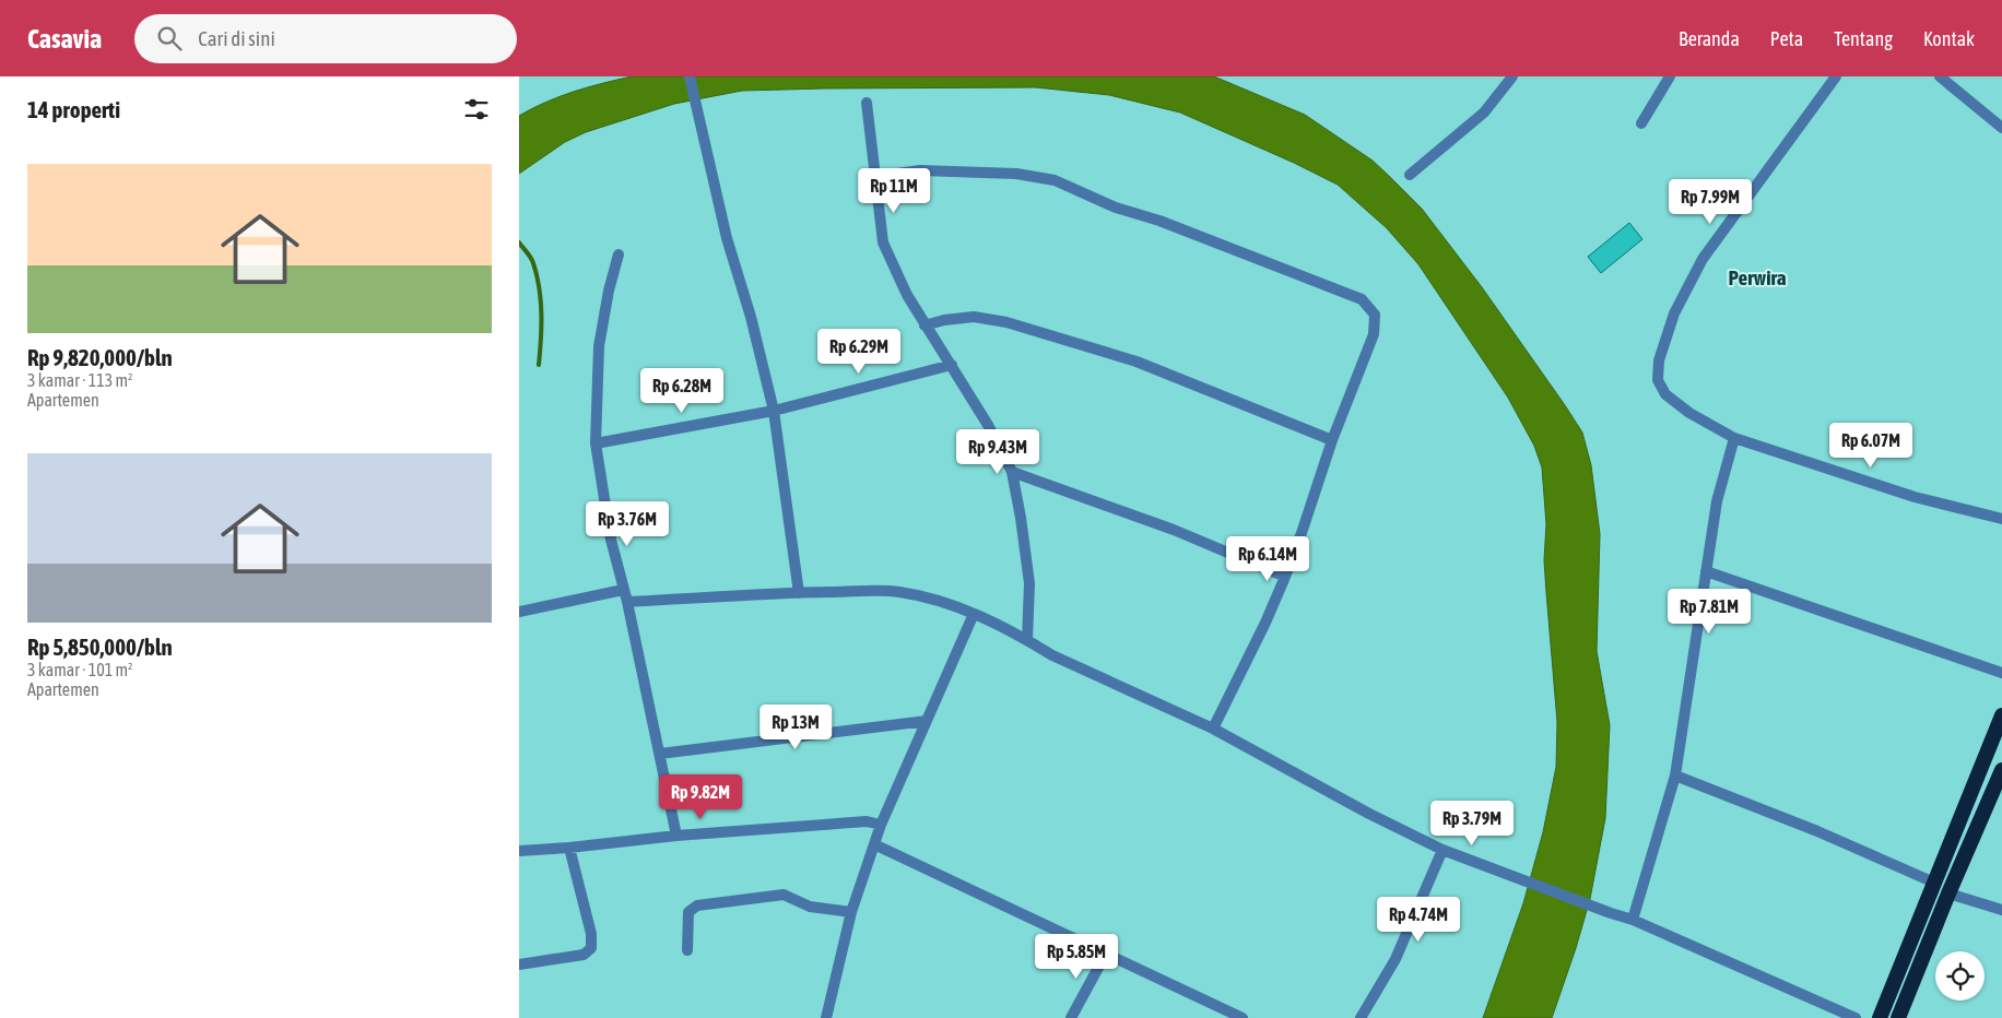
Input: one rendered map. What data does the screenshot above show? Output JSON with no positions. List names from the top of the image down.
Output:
{
  "districts": ["Perwira"],
  "page": {
    "header": "Casavia",
    "search": "Cari di sini",
    "nav": [
      "Beranda",
      "Peta",
      "Tentang",
      "Kontak"
    ],
    "heading": "14 properti",
    "list": [
      {
        "name": "Rp 9,820,000/bln",
        "note": "3 kamar · 113 m² · Apartemen"
      },
      {
        "name": "Rp 5,850,000/bln",
        "note": "3 kamar · 101 m² · Apartemen"
      }
    ],
    "price": [
      "Rp 11M",
      "Rp 7.99M",
      "Rp 6.29M",
      "Rp 6.28M",
      "Rp 6.07M",
      "Rp 9.43M",
      "Rp 3.76M",
      "Rp 6.14M",
      "Rp 7.81M",
      "Rp 13M",
      "Rp 9.82M",
      "Rp 3.79M",
      "Rp 4.74M",
      "Rp 5.85M"
    ]
  }
}
